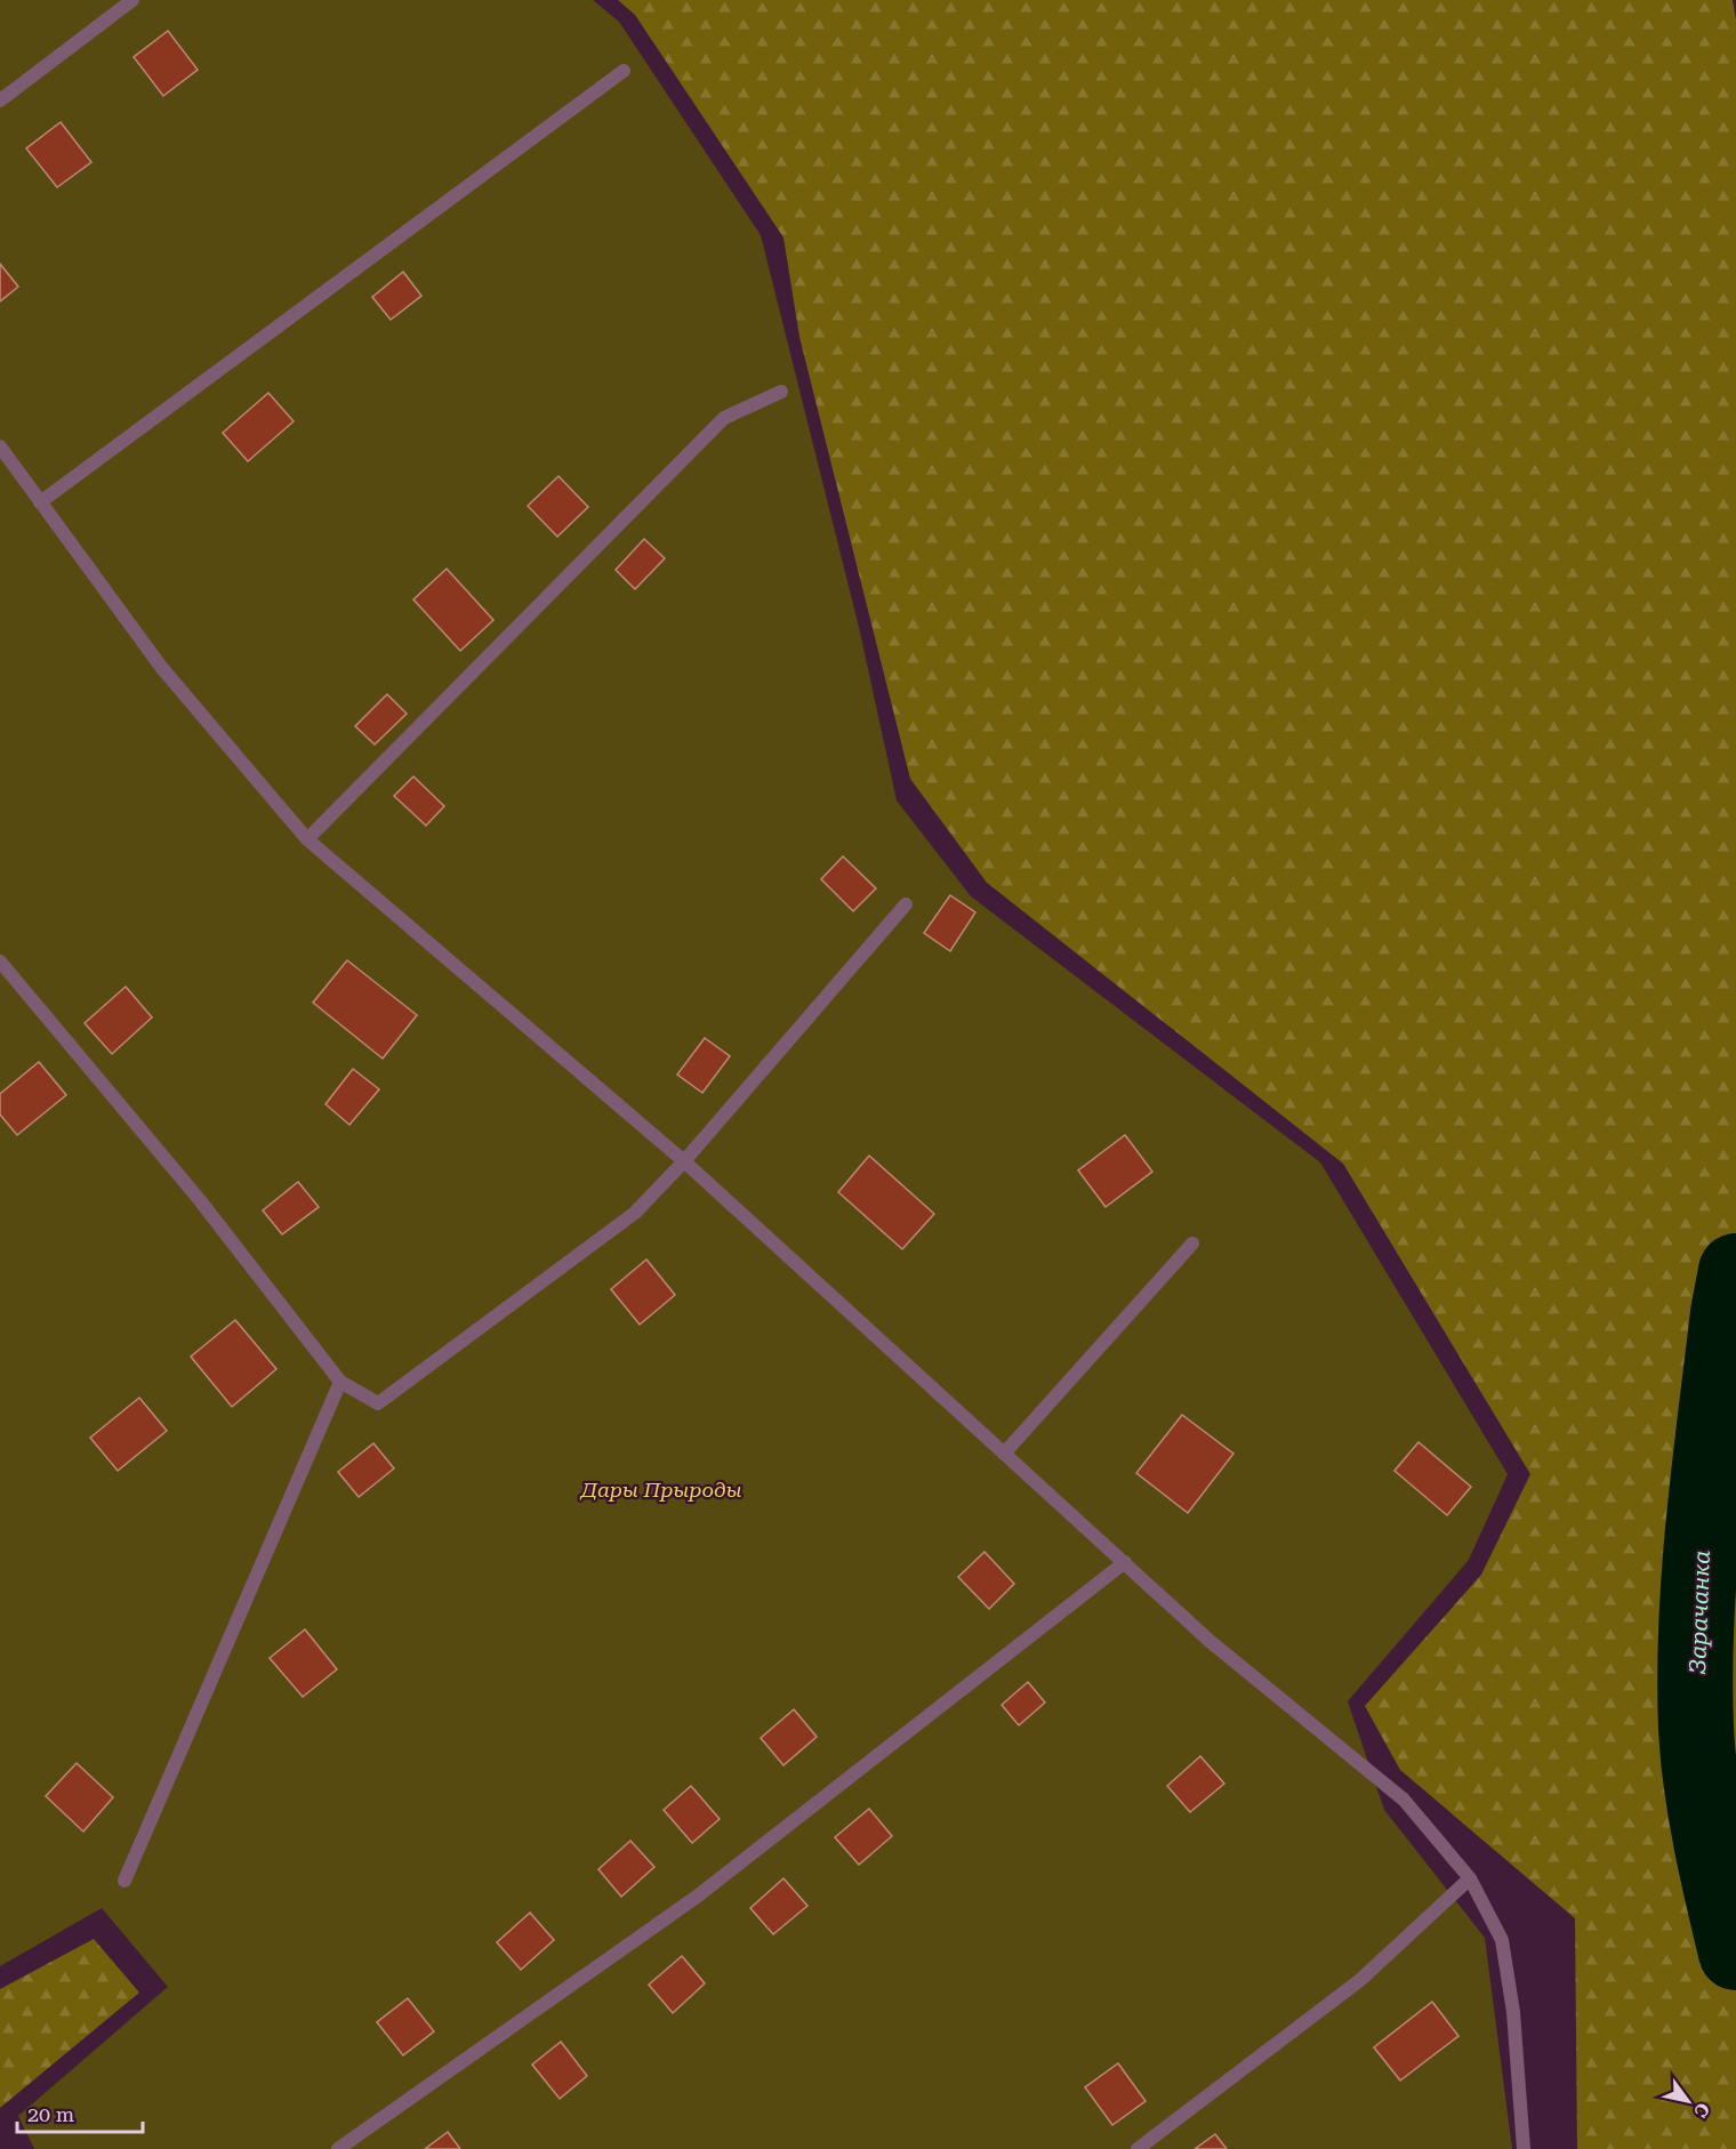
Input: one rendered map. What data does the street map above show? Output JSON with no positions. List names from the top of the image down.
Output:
{
  "water": ["Зарачанка"],
  "parks": ["Дары Прыроды"],
  "scale_bar": "20 m",
  "north": "bottom right"
}
